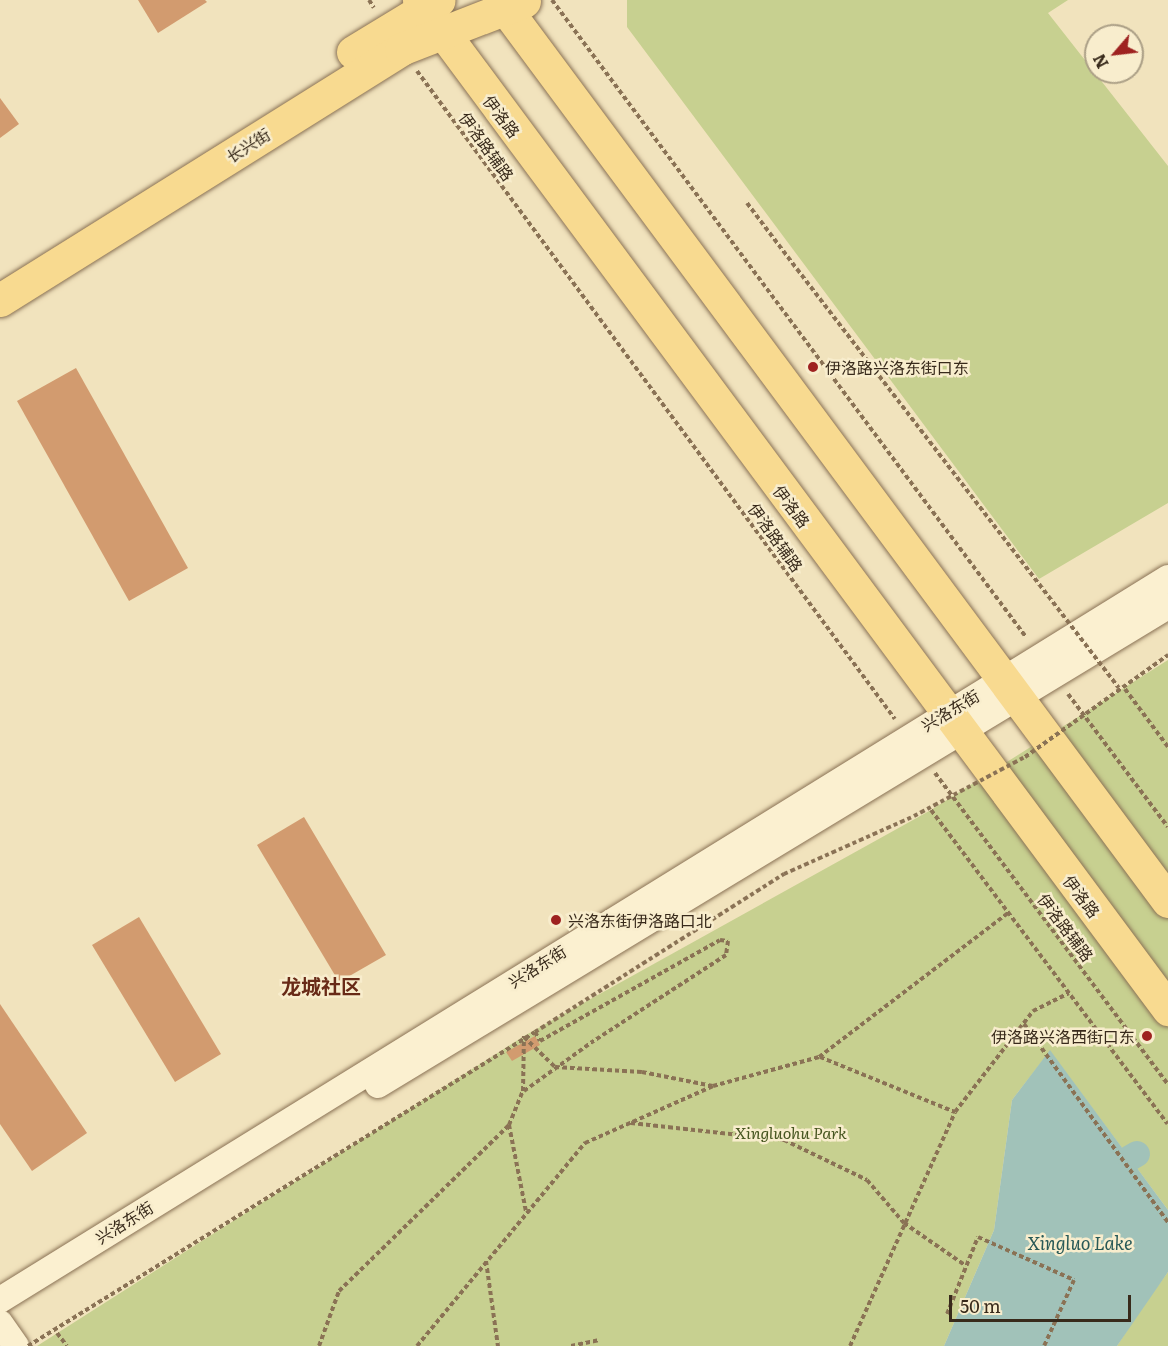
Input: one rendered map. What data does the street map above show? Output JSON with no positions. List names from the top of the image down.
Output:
{
  "streets": {
    "main road": ["伊洛路", "长兴街"],
    "street": ["兴洛东街"],
    "path": ["伊洛路辅路"]
  },
  "crossings": [
    ["伊洛路", "长兴街"],
    ["伊洛路", "兴洛东街"],
    ["长兴街", "伊洛路辅路"],
    ["伊洛路辅路", "兴洛东街"]
  ],
  "districts": ["龙城社区"],
  "water": ["Xingluo Lake"],
  "parks": ["Xingluohu Park"],
  "places": ["伊洛路兴洛东街口东", "兴洛东街伊洛路口北", "伊洛路兴洛西街口东"],
  "scale_bar": "50 m",
  "north": "bottom left"
}
